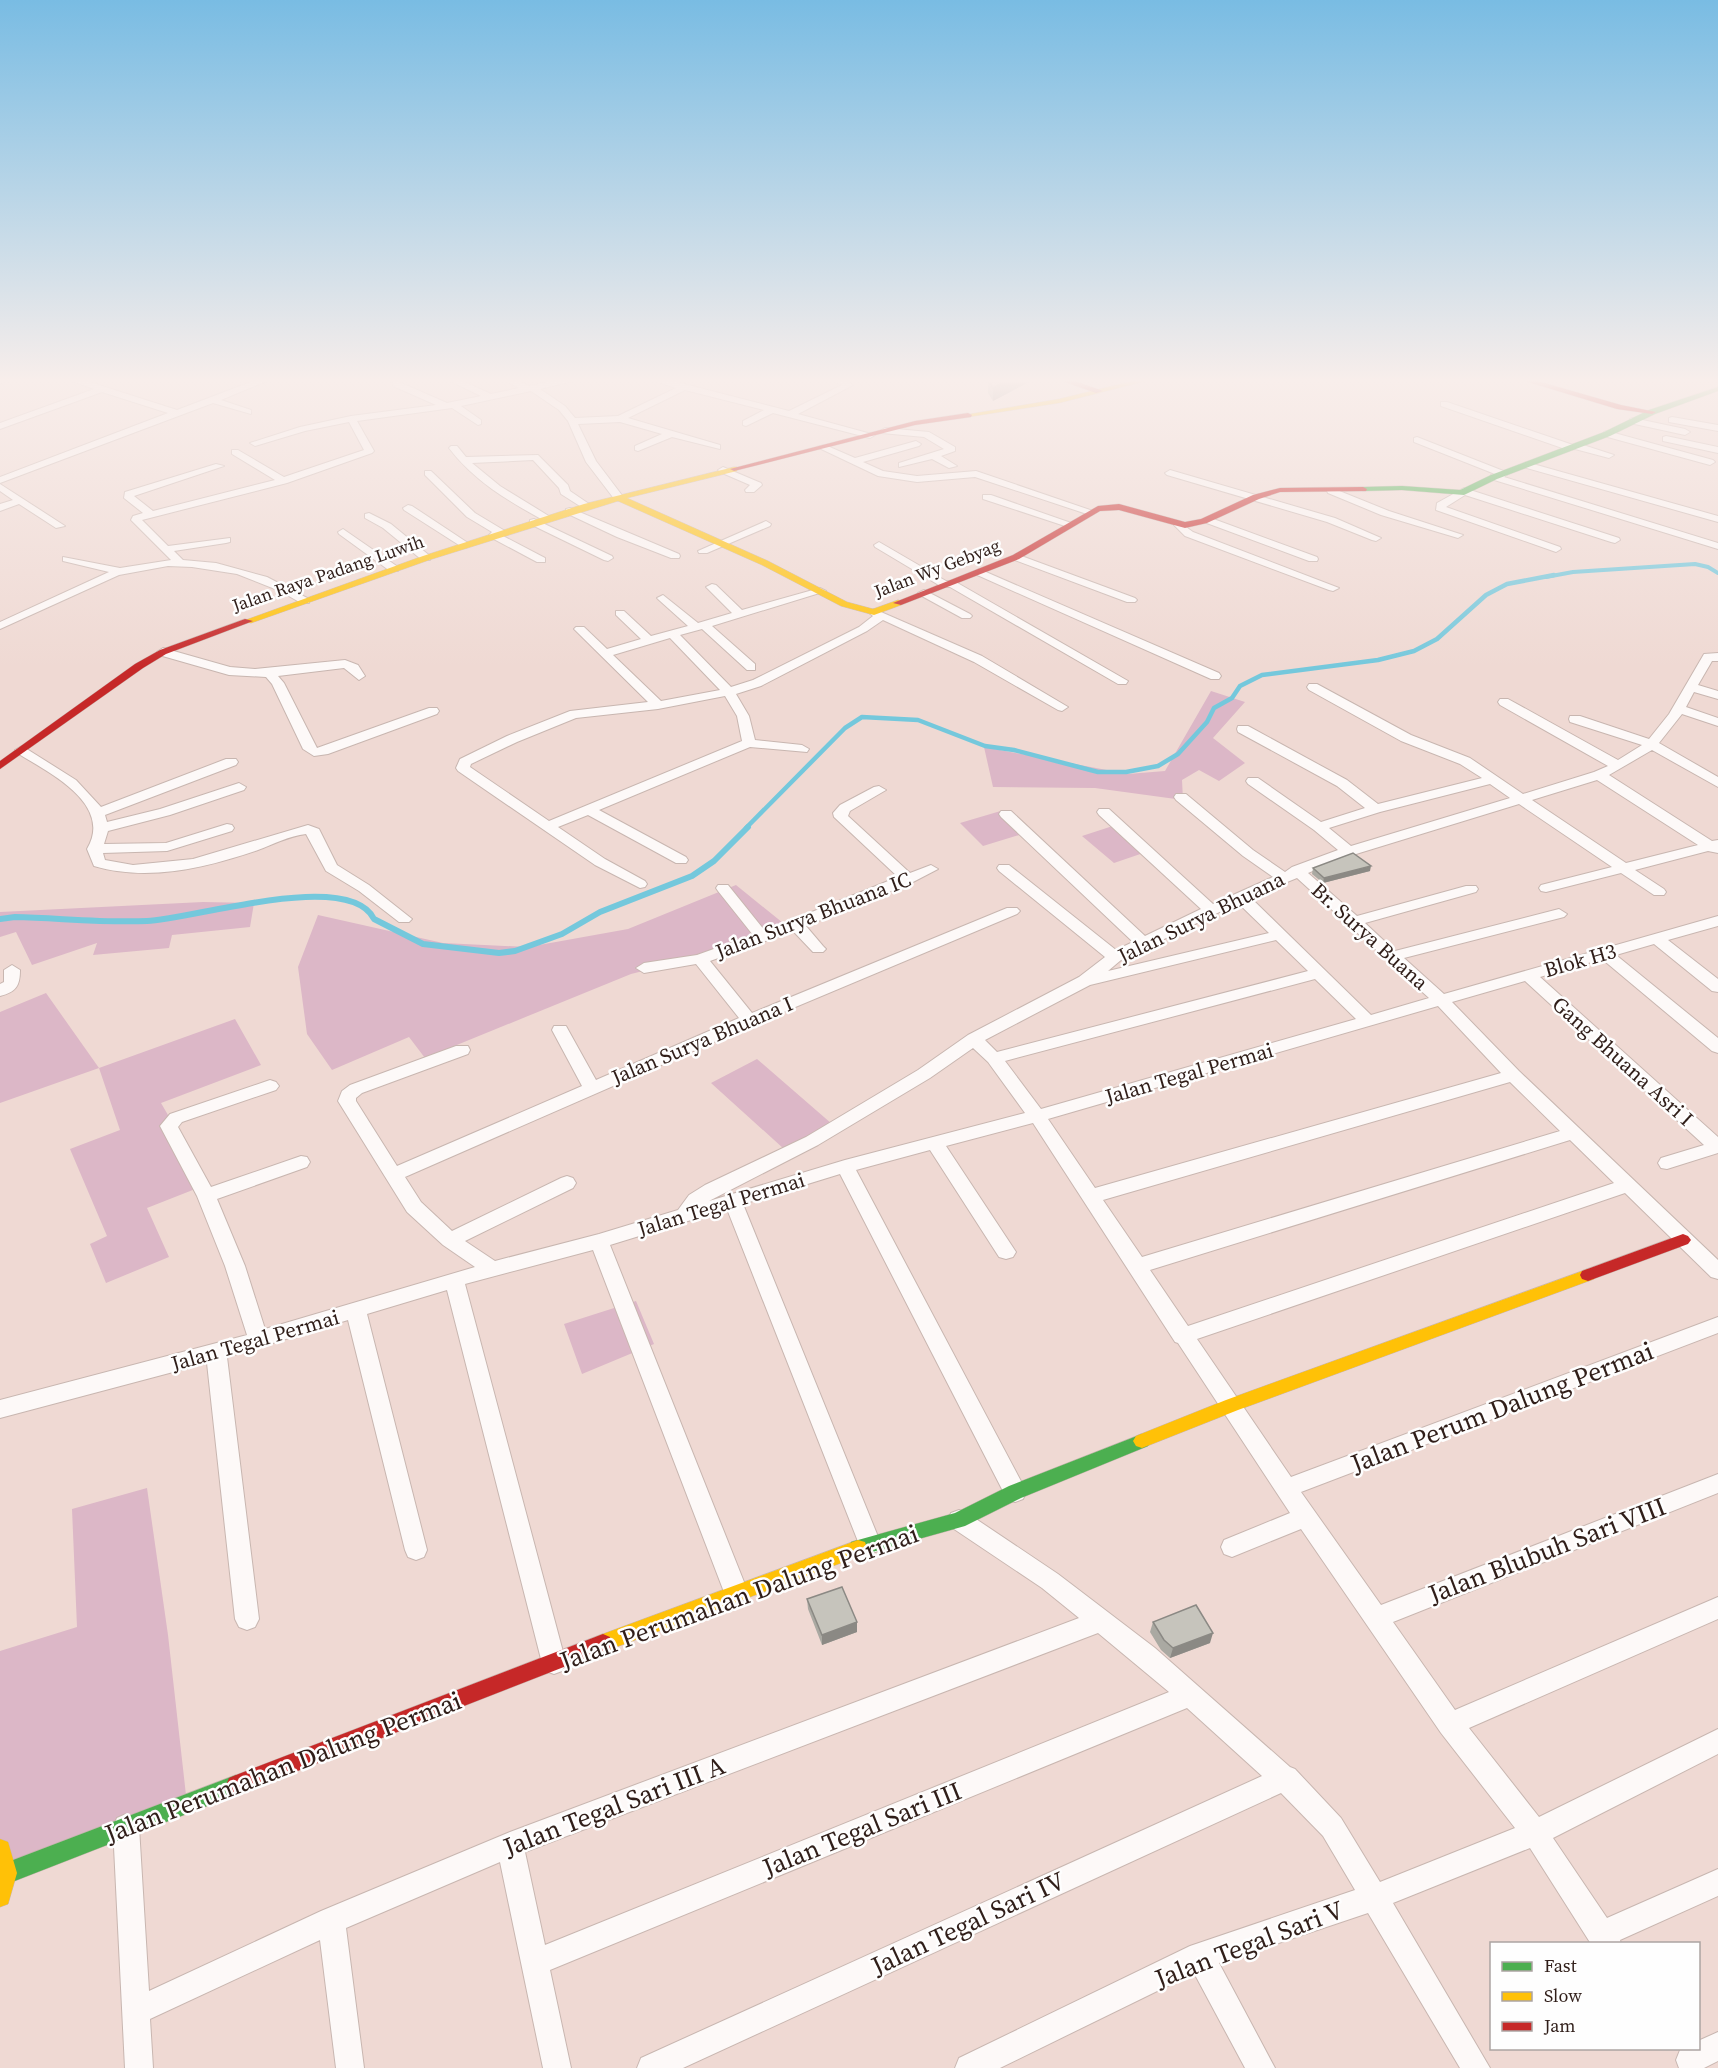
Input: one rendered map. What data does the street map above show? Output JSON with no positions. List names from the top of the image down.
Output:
{
  "streets": {
    "street": [
      "Jalan Wy Gebyag",
      "Jalan Raya Padang Luwih",
      "Jalan Surya Bhuana IC",
      "Jalan Surya Bhuana",
      "Br. Surya Buana",
      "Blok H3",
      "Jalan Surya Bhuana I",
      "Gang Bhuana Asri I",
      "Jalan Tegal Permai",
      "Jalan Perum Dalung Permai",
      "Jalan Blubuh Sari VIII",
      "Jalan Perumahan Dalung Permai",
      "Jalan Tegal Sari III A",
      "Jalan Tegal Sari III",
      "Jalan Tegal Sari IV",
      "Jalan Tegal Sari V"
    ]
  },
  "crossings": [
    ["Jalan Wy Gebyag", "Jalan Raya Padang Luwih"],
    ["Jalan Surya Bhuana IC", "Jalan Surya Bhuana I"],
    ["Jalan Surya Bhuana", "Br. Surya Buana"],
    ["Jalan Surya Bhuana", "Jalan Tegal Permai"],
    ["Br. Surya Buana", "Blok H3"],
    ["Br. Surya Buana", "Jalan Tegal Permai"],
    ["Blok H3", "Gang Bhuana Asri I"],
    ["Blok H3", "Jalan Tegal Permai"]
  ],
  "legend": ["Fast", "Slow", "Jam"]
}
